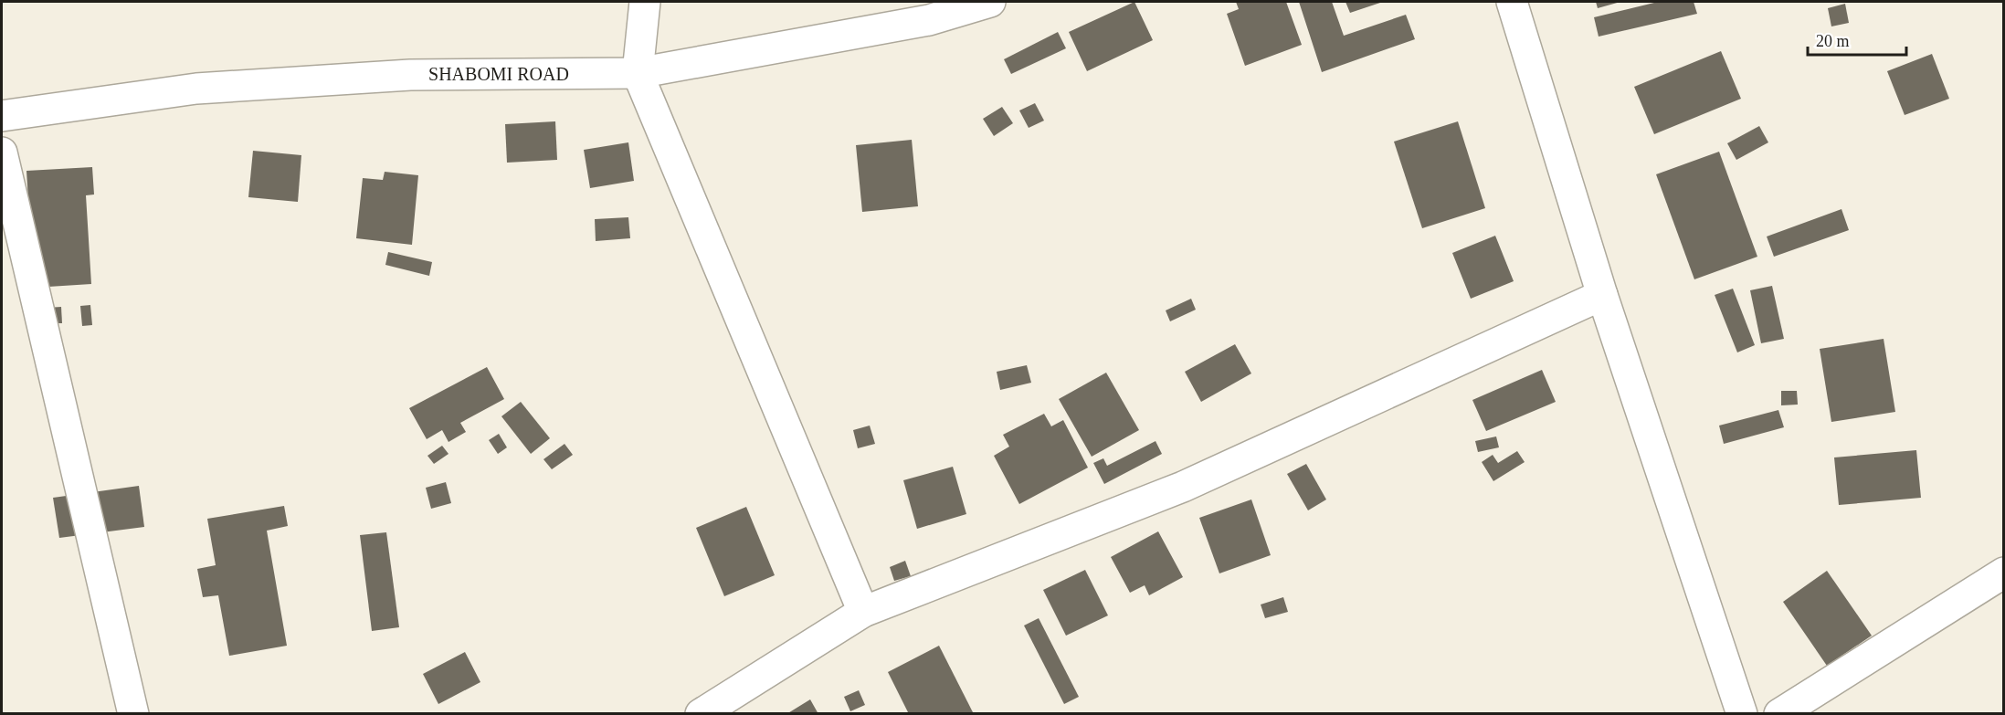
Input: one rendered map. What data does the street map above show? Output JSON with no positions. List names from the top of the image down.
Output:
{
  "streets": {
    "street": ["SHABOMI ROAD"]
  },
  "scale_bar": "20 m"
}
